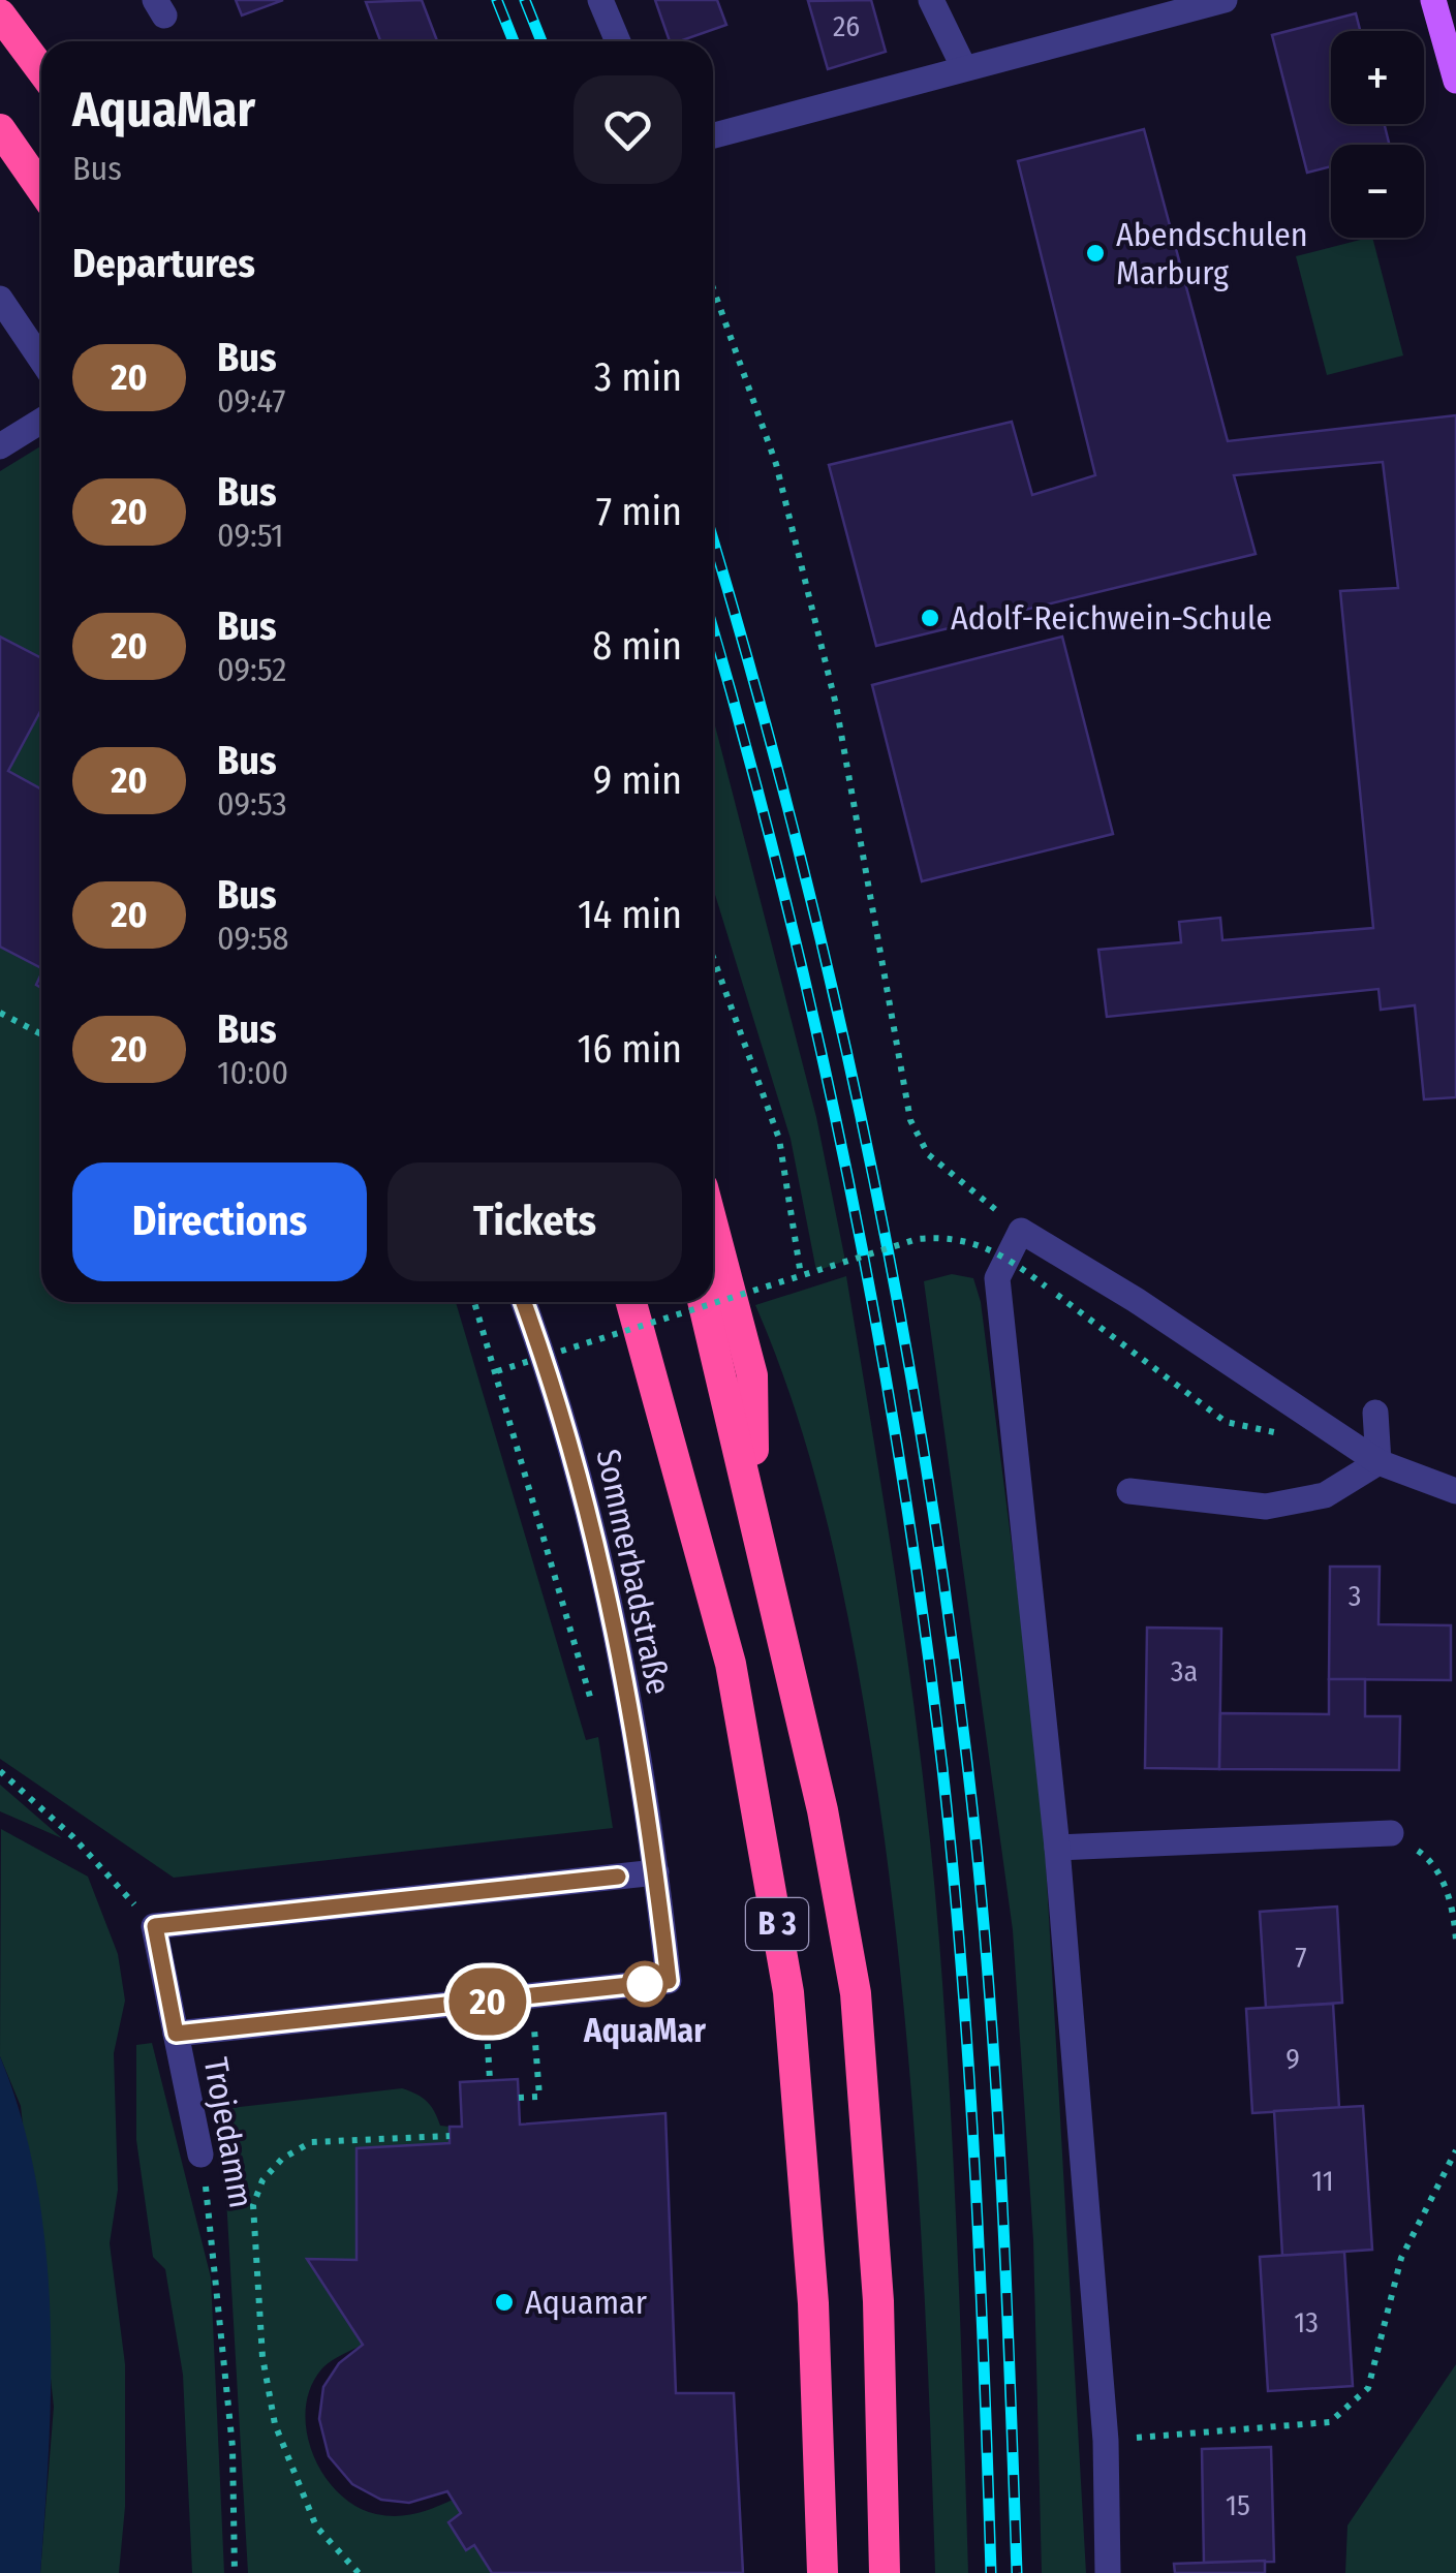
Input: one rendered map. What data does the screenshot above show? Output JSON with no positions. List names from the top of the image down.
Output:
{
  "streets": {
    "highway": ["B 3"],
    "street": ["Sommerbadstraße", "Trojedamm"]
  },
  "places": [
    "Abendschulen Marburg",
    "Adolf-Reichwein-Schule",
    "AquaMar",
    "Aquamar"
  ],
  "lines": ["bus line 20"],
  "house_numbers": [
    "26",
    "3",
    "3a",
    "7",
    "9",
    "11",
    "13",
    "15"
  ],
  "page": {
    "on_map": "20",
    "map_buttons": ["+", "−"],
    "heading": [
      ["AquaMar", "Bus"],
      "Departures"
    ],
    "list": [
      {
        "mark": "20",
        "name": "Bus",
        "note": "09:47",
        "value": "3 min"
      },
      {
        "mark": "20",
        "name": "Bus",
        "note": "09:51",
        "value": "7 min"
      },
      {
        "mark": "20",
        "name": "Bus",
        "note": "09:52",
        "value": "8 min"
      },
      {
        "mark": "20",
        "name": "Bus",
        "note": "09:53",
        "value": "9 min"
      },
      {
        "mark": "20",
        "name": "Bus",
        "note": "09:58",
        "value": "14 min"
      },
      {
        "mark": "20",
        "name": "Bus",
        "note": "10:00",
        "value": "16 min"
      }
    ],
    "buttons": ["Directions", "Tickets"]
  }
}
